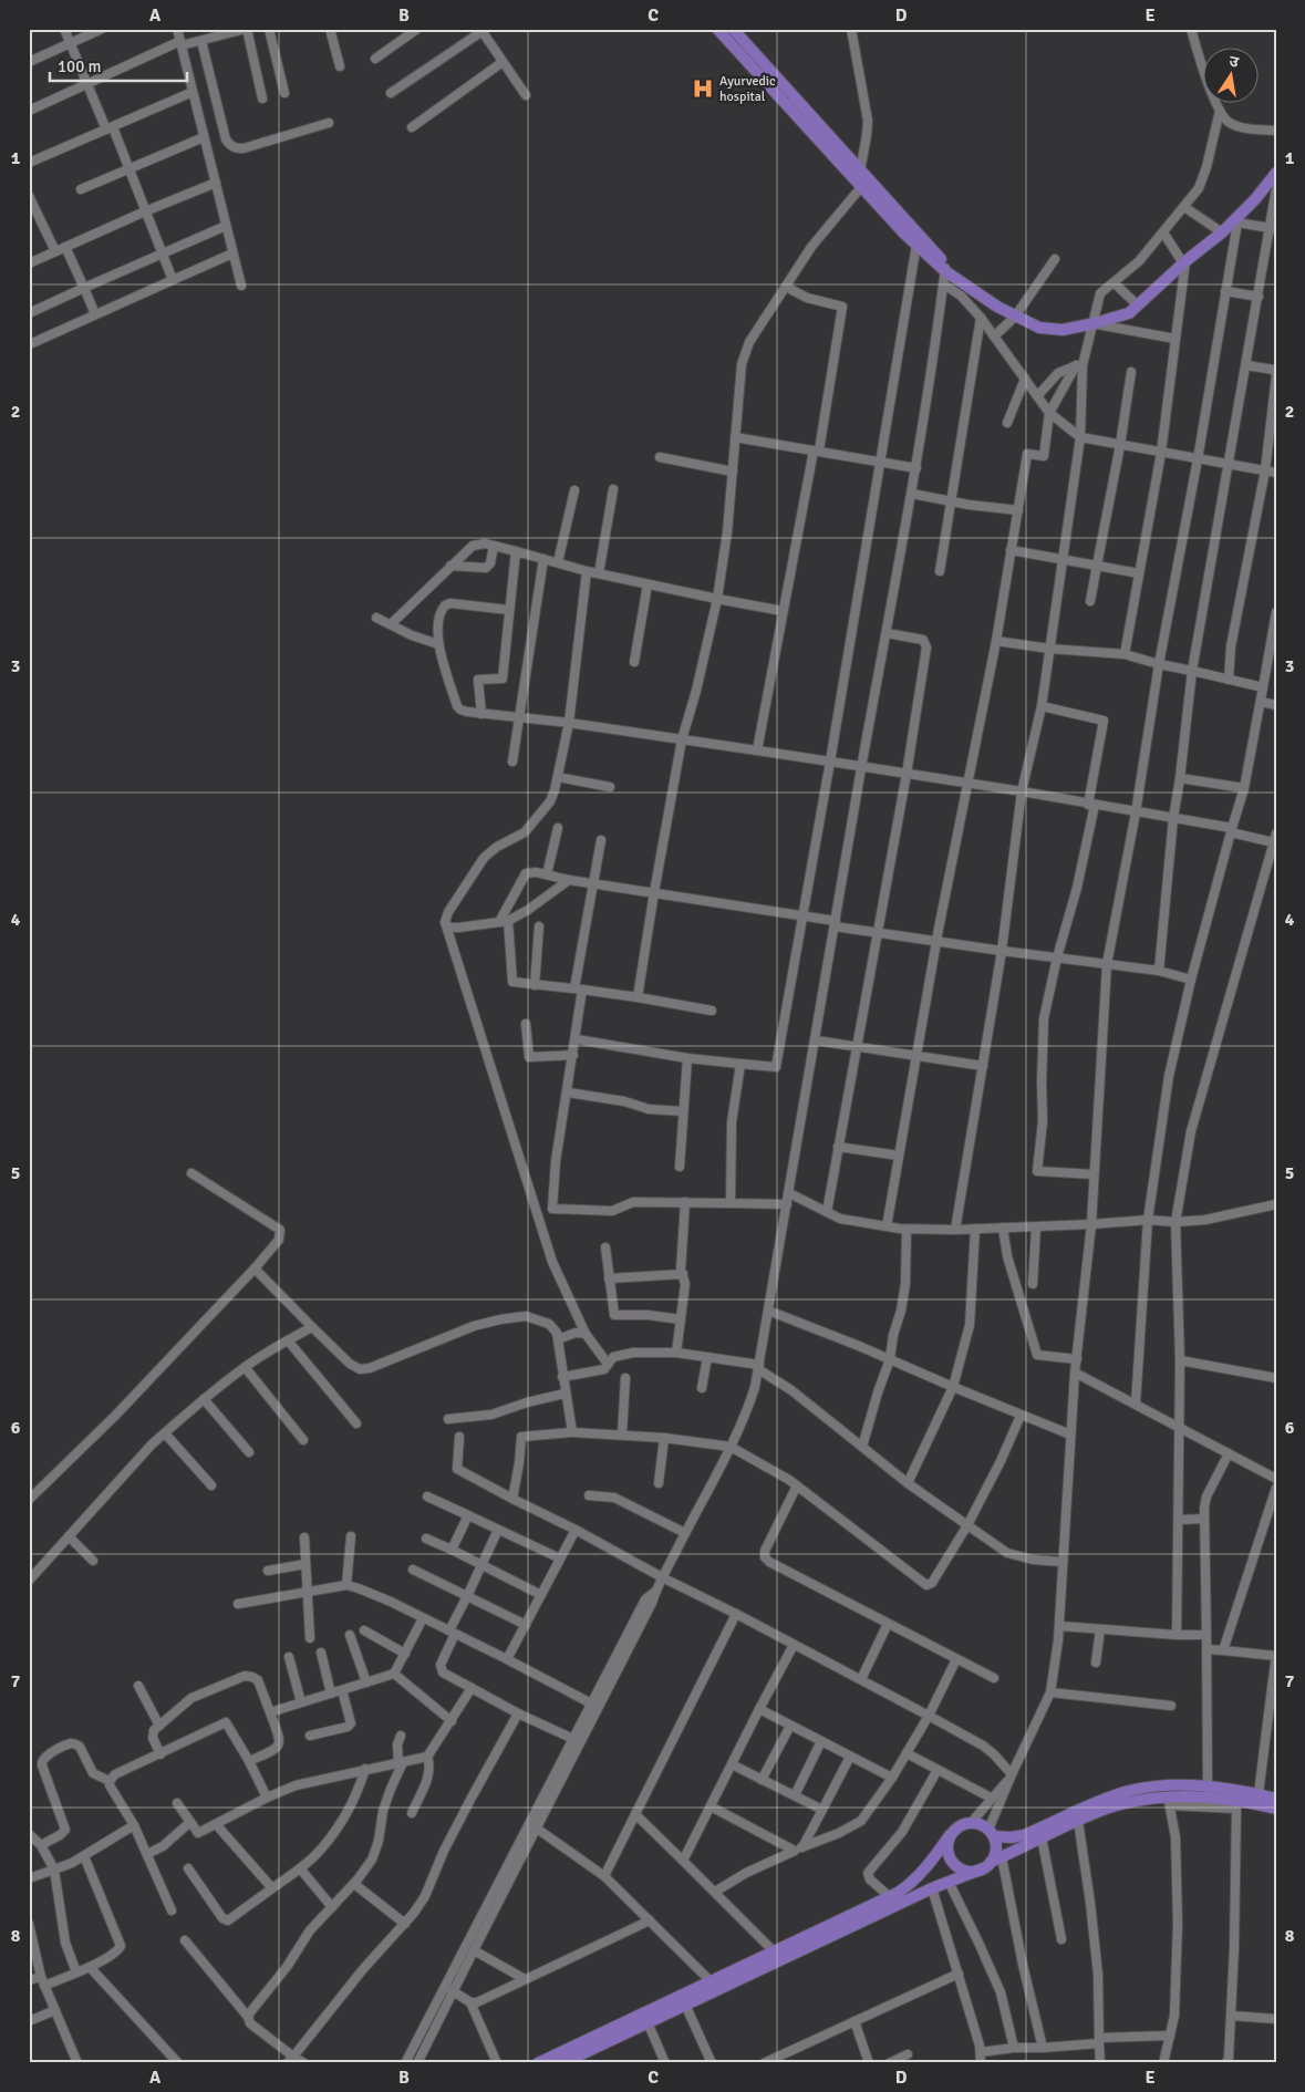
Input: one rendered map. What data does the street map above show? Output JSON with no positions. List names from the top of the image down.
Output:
{
  "places": {
    "hospital": ["Ayurvedic hospital"]
  },
  "scale_bar": "100 m",
  "north": "top",
  "grid": {
    "columns": [
      "A",
      "B",
      "C",
      "D",
      "E"
    ],
    "rows": [
      "1",
      "2",
      "3",
      "4",
      "5",
      "6",
      "7",
      "8"
    ]
  }
}
